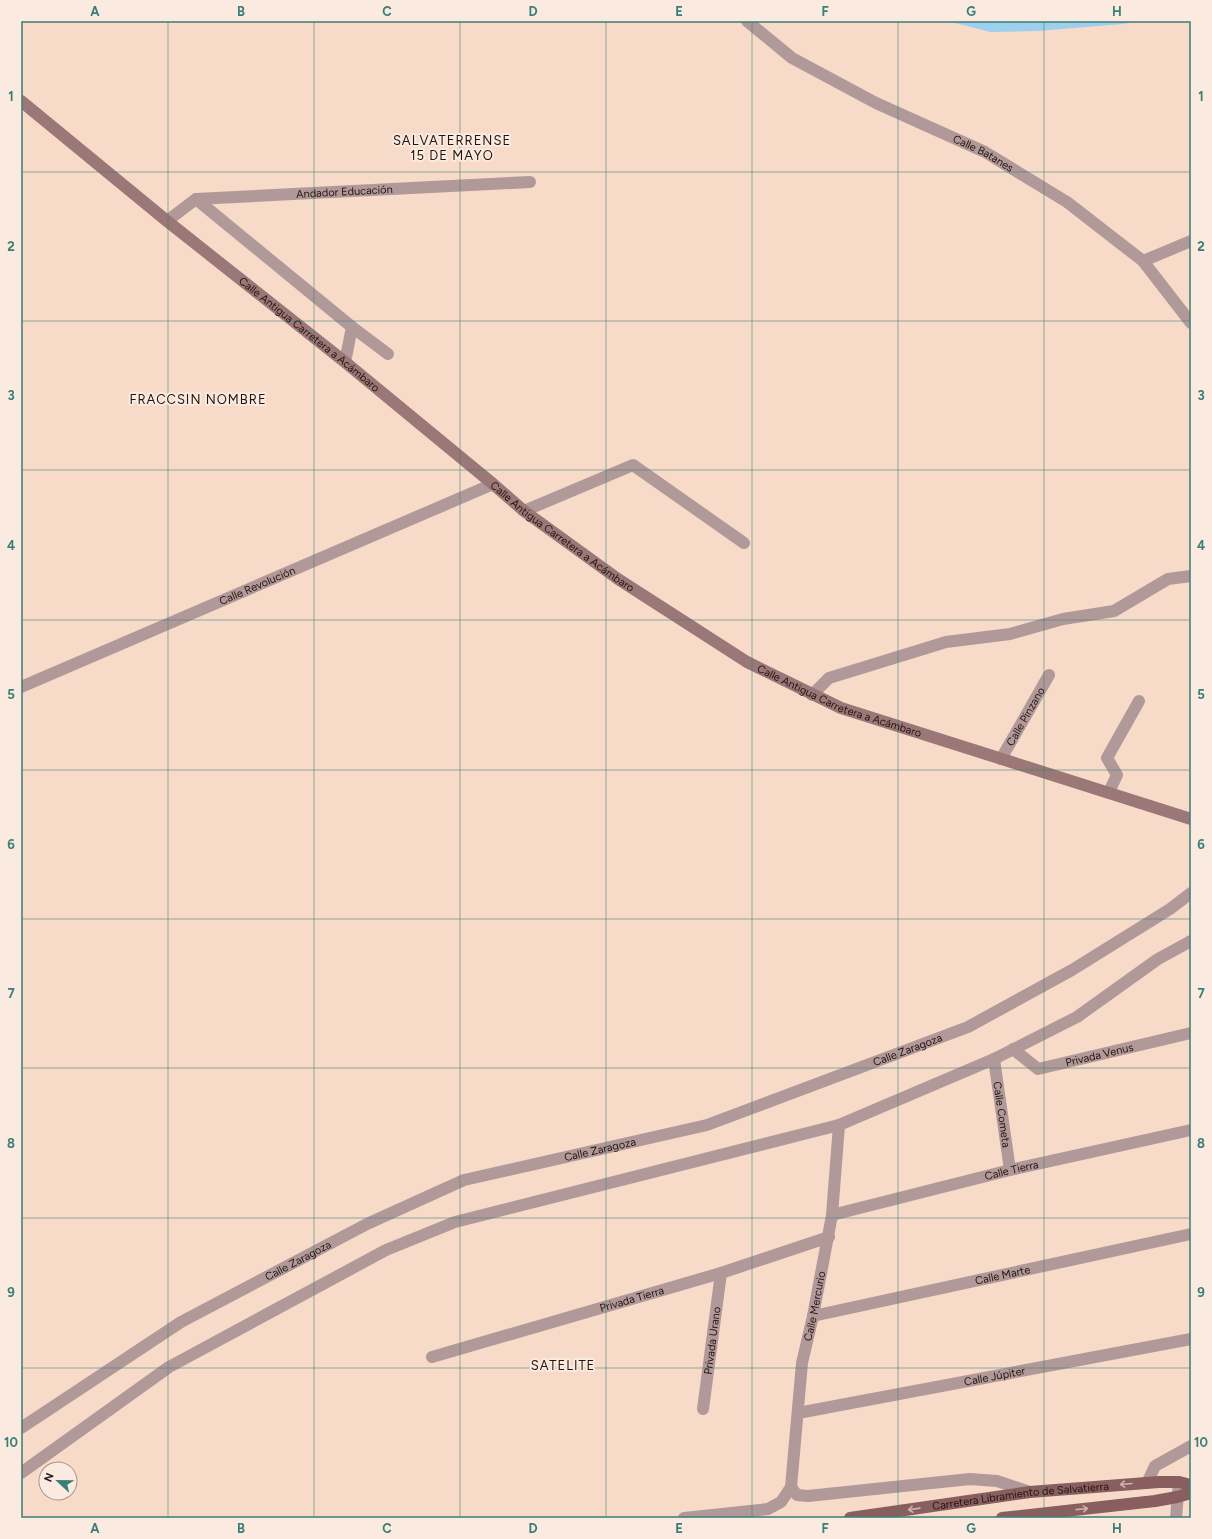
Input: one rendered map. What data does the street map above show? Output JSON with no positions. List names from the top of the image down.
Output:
{
  "streets": {
    "main road": ["Calle Antigua Carretera a Acámbaro", "Carretera Libramiento de Salvatierra"],
    "street": [
      "Calle Batanes",
      "Andador Educación",
      "Calle Revolución",
      "Calle Pinzano",
      "Calle Zaragoza",
      "Privada Venus",
      "Calle Cometa",
      "Calle Tierra",
      "Calle Marte",
      "Privada Tierra",
      "Calle Mercurio",
      "Privada Urano",
      "Calle Júpiter"
    ]
  },
  "crossings": [
    ["Calle Antigua Carretera a Acámbaro", "Calle Revolución"],
    ["Calle Antigua Carretera a Acámbaro", "Calle Pinzano"],
    ["Calle Cometa", "Calle Tierra"],
    ["Calle Tierra", "Calle Mercurio"],
    ["Calle Marte", "Calle Mercurio"],
    ["Privada Tierra", "Calle Mercurio"],
    ["Privada Tierra", "Privada Urano"],
    ["Calle Mercurio", "Calle Júpiter"]
  ],
  "districts": ["SALVATERRENSE 15 DE MAYO", "FRACCSIN NOMBRE", "SATELITE"],
  "north": "left",
  "grid": {
    "columns": [
      "A",
      "B",
      "C",
      "D",
      "E",
      "F",
      "G",
      "H"
    ],
    "rows": [
      "1",
      "2",
      "3",
      "4",
      "5",
      "6",
      "7",
      "8",
      "9",
      "10"
    ]
  }
}
